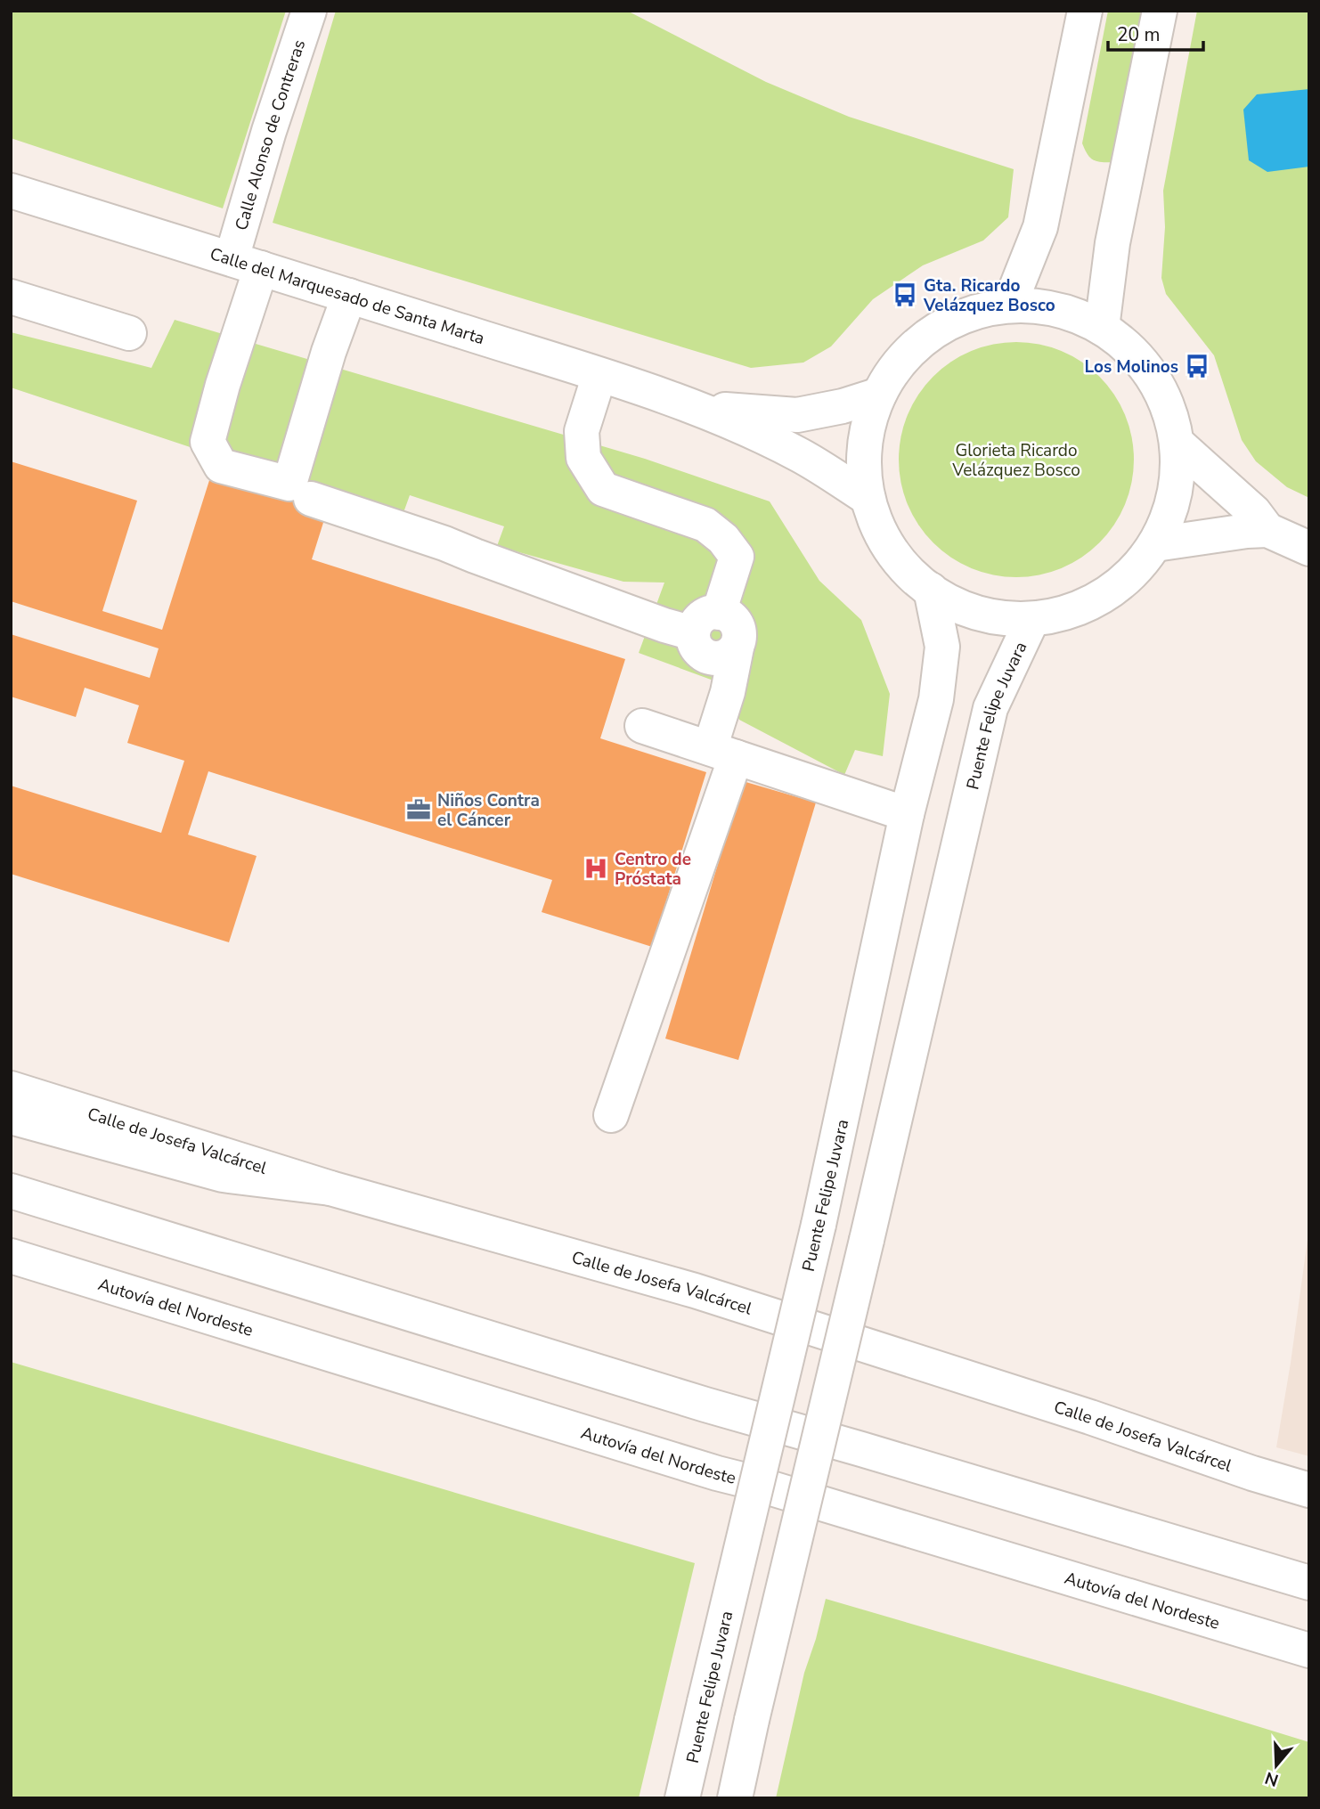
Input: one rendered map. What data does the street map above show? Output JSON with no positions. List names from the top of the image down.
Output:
{
  "streets": {
    "main road": [
      "Calle Alonso de Contreras",
      "Calle del Marquesado de Santa Marta",
      "Puente Felipe Juvara",
      "Calle de Josefa Valcárcel",
      "Autovía del Nordeste"
    ]
  },
  "crossings": [
    ["Calle Alonso de Contreras", "Calle del Marquesado de Santa Marta"]
  ],
  "parks": ["Glorieta Ricardo Velázquez Bosco"],
  "places": {
    "bus stop": ["Gta. Ricardo Velázquez Bosco", "Los Molinos"],
    "office": ["Niños Contra el Cáncer"],
    "hospital": ["Centro de Próstata"]
  },
  "scale_bar": "20 m",
  "north": "bottom"
}
